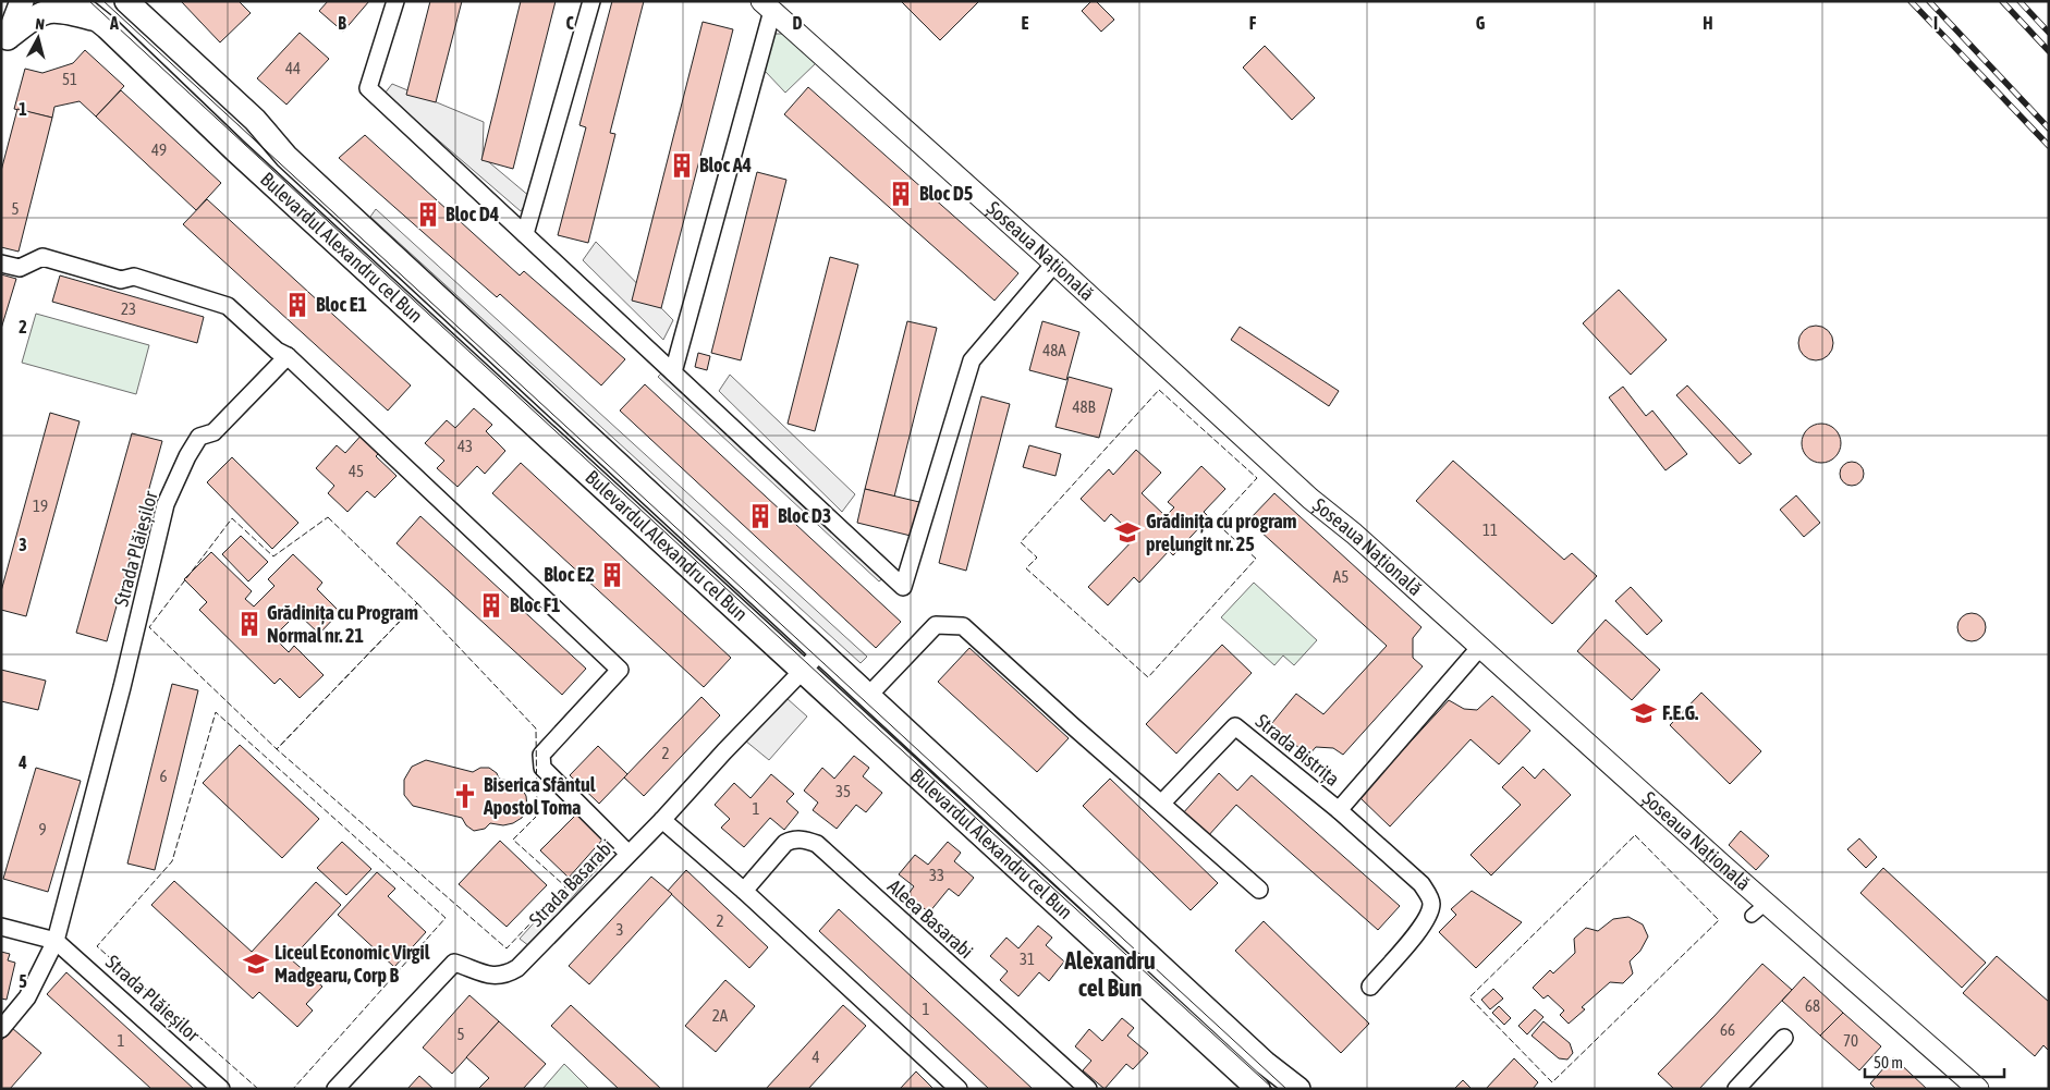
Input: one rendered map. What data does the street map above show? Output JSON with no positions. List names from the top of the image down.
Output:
{
  "streets": {
    "main road": ["Bulevardul Alexandru cel Bun"],
    "street": [
      "Șoseaua Națională",
      "Strada Plăieșilor",
      "Strada Bistrița",
      "Strada Basarabi",
      "Aleea Basarabi"
    ]
  },
  "crossings": [
    ["Bulevardul Alexandru cel Bun", "Strada Basarabi"],
    ["Șoseaua Națională", "Strada Bistrița"]
  ],
  "districts": ["Alexandru cel Bun"],
  "places": {
    "building": [
      "Bloc A4",
      "Bloc D5",
      "Bloc D4",
      "Bloc E1",
      "Bloc D3",
      "Bloc E2",
      "Bloc F1",
      "Grădinița cu Program Normal nr. 21"
    ],
    "school or university": ["Grădinița cu program prelungit nr. 25", "F.E.G.", "Liceul Economic Virgil Madgearu, Corp B"],
    "church": ["Biserica Sfântul Apostol Toma"]
  },
  "house_numbers": [
    "44",
    "51",
    "49",
    "5",
    "23",
    "48A",
    "48B",
    "43",
    "45",
    "19",
    "11",
    "A5",
    "2",
    "6",
    "35",
    "1",
    "9",
    "33",
    "2",
    "3",
    "31",
    "68",
    "1",
    "2A",
    "66",
    "5",
    "1",
    "70",
    "4"
  ],
  "scale_bar": "50 m",
  "north": "top",
  "grid": {
    "columns": [
      "A",
      "B",
      "C",
      "D",
      "E",
      "F",
      "G",
      "H",
      "I"
    ],
    "rows": [
      "1",
      "2",
      "3",
      "4",
      "5"
    ]
  }
}
